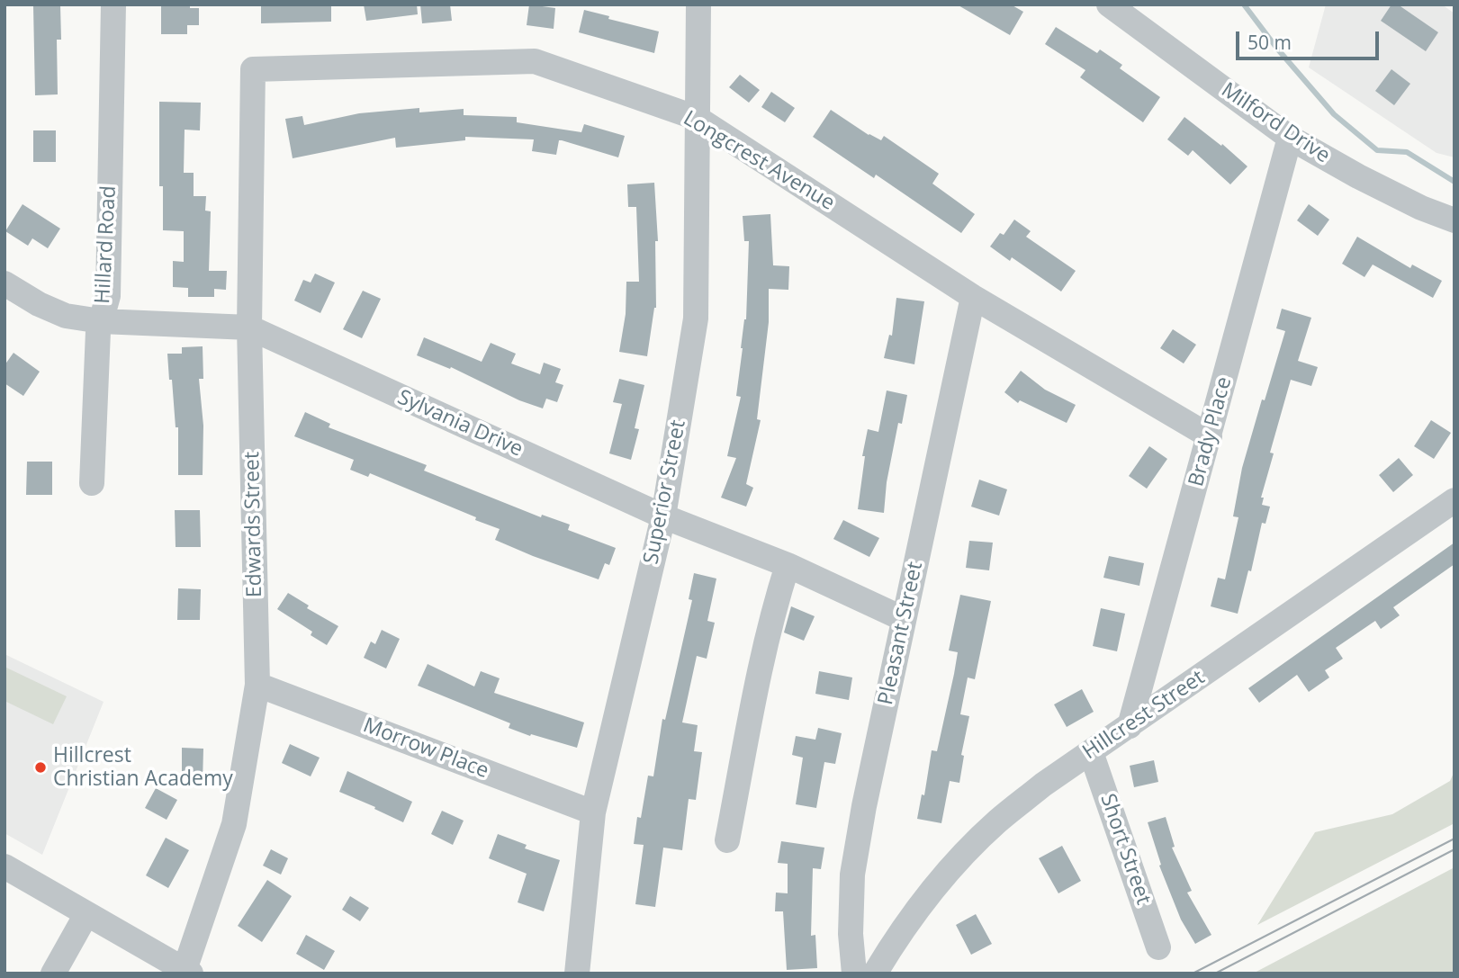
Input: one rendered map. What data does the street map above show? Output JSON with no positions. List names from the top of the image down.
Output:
{
  "streets": {
    "street": [
      "Milford Drive",
      "Longcrest Avenue",
      "Hillard Road",
      "Sylvania Drive",
      "Brady Place",
      "Superior Street",
      "Edwards Street",
      "Pleasant Street",
      "Hillcrest Street",
      "Morrow Place",
      "Short Street"
    ]
  },
  "crossings": [
    ["Milford Drive", "Brady Place"],
    ["Longcrest Avenue", "Brady Place"],
    ["Longcrest Avenue", "Superior Street"],
    ["Longcrest Avenue", "Edwards Street"],
    ["Longcrest Avenue", "Pleasant Street"],
    ["Hillard Road", "Sylvania Drive"],
    ["Sylvania Drive", "Superior Street"],
    ["Sylvania Drive", "Edwards Street"],
    ["Sylvania Drive", "Pleasant Street"],
    ["Brady Place", "Hillcrest Street"],
    ["Superior Street", "Morrow Place"],
    ["Edwards Street", "Morrow Place"],
    ["Hillcrest Street", "Short Street"]
  ],
  "places": ["Hillcrest Christian Academy"],
  "scale_bar": "50 m"
}
